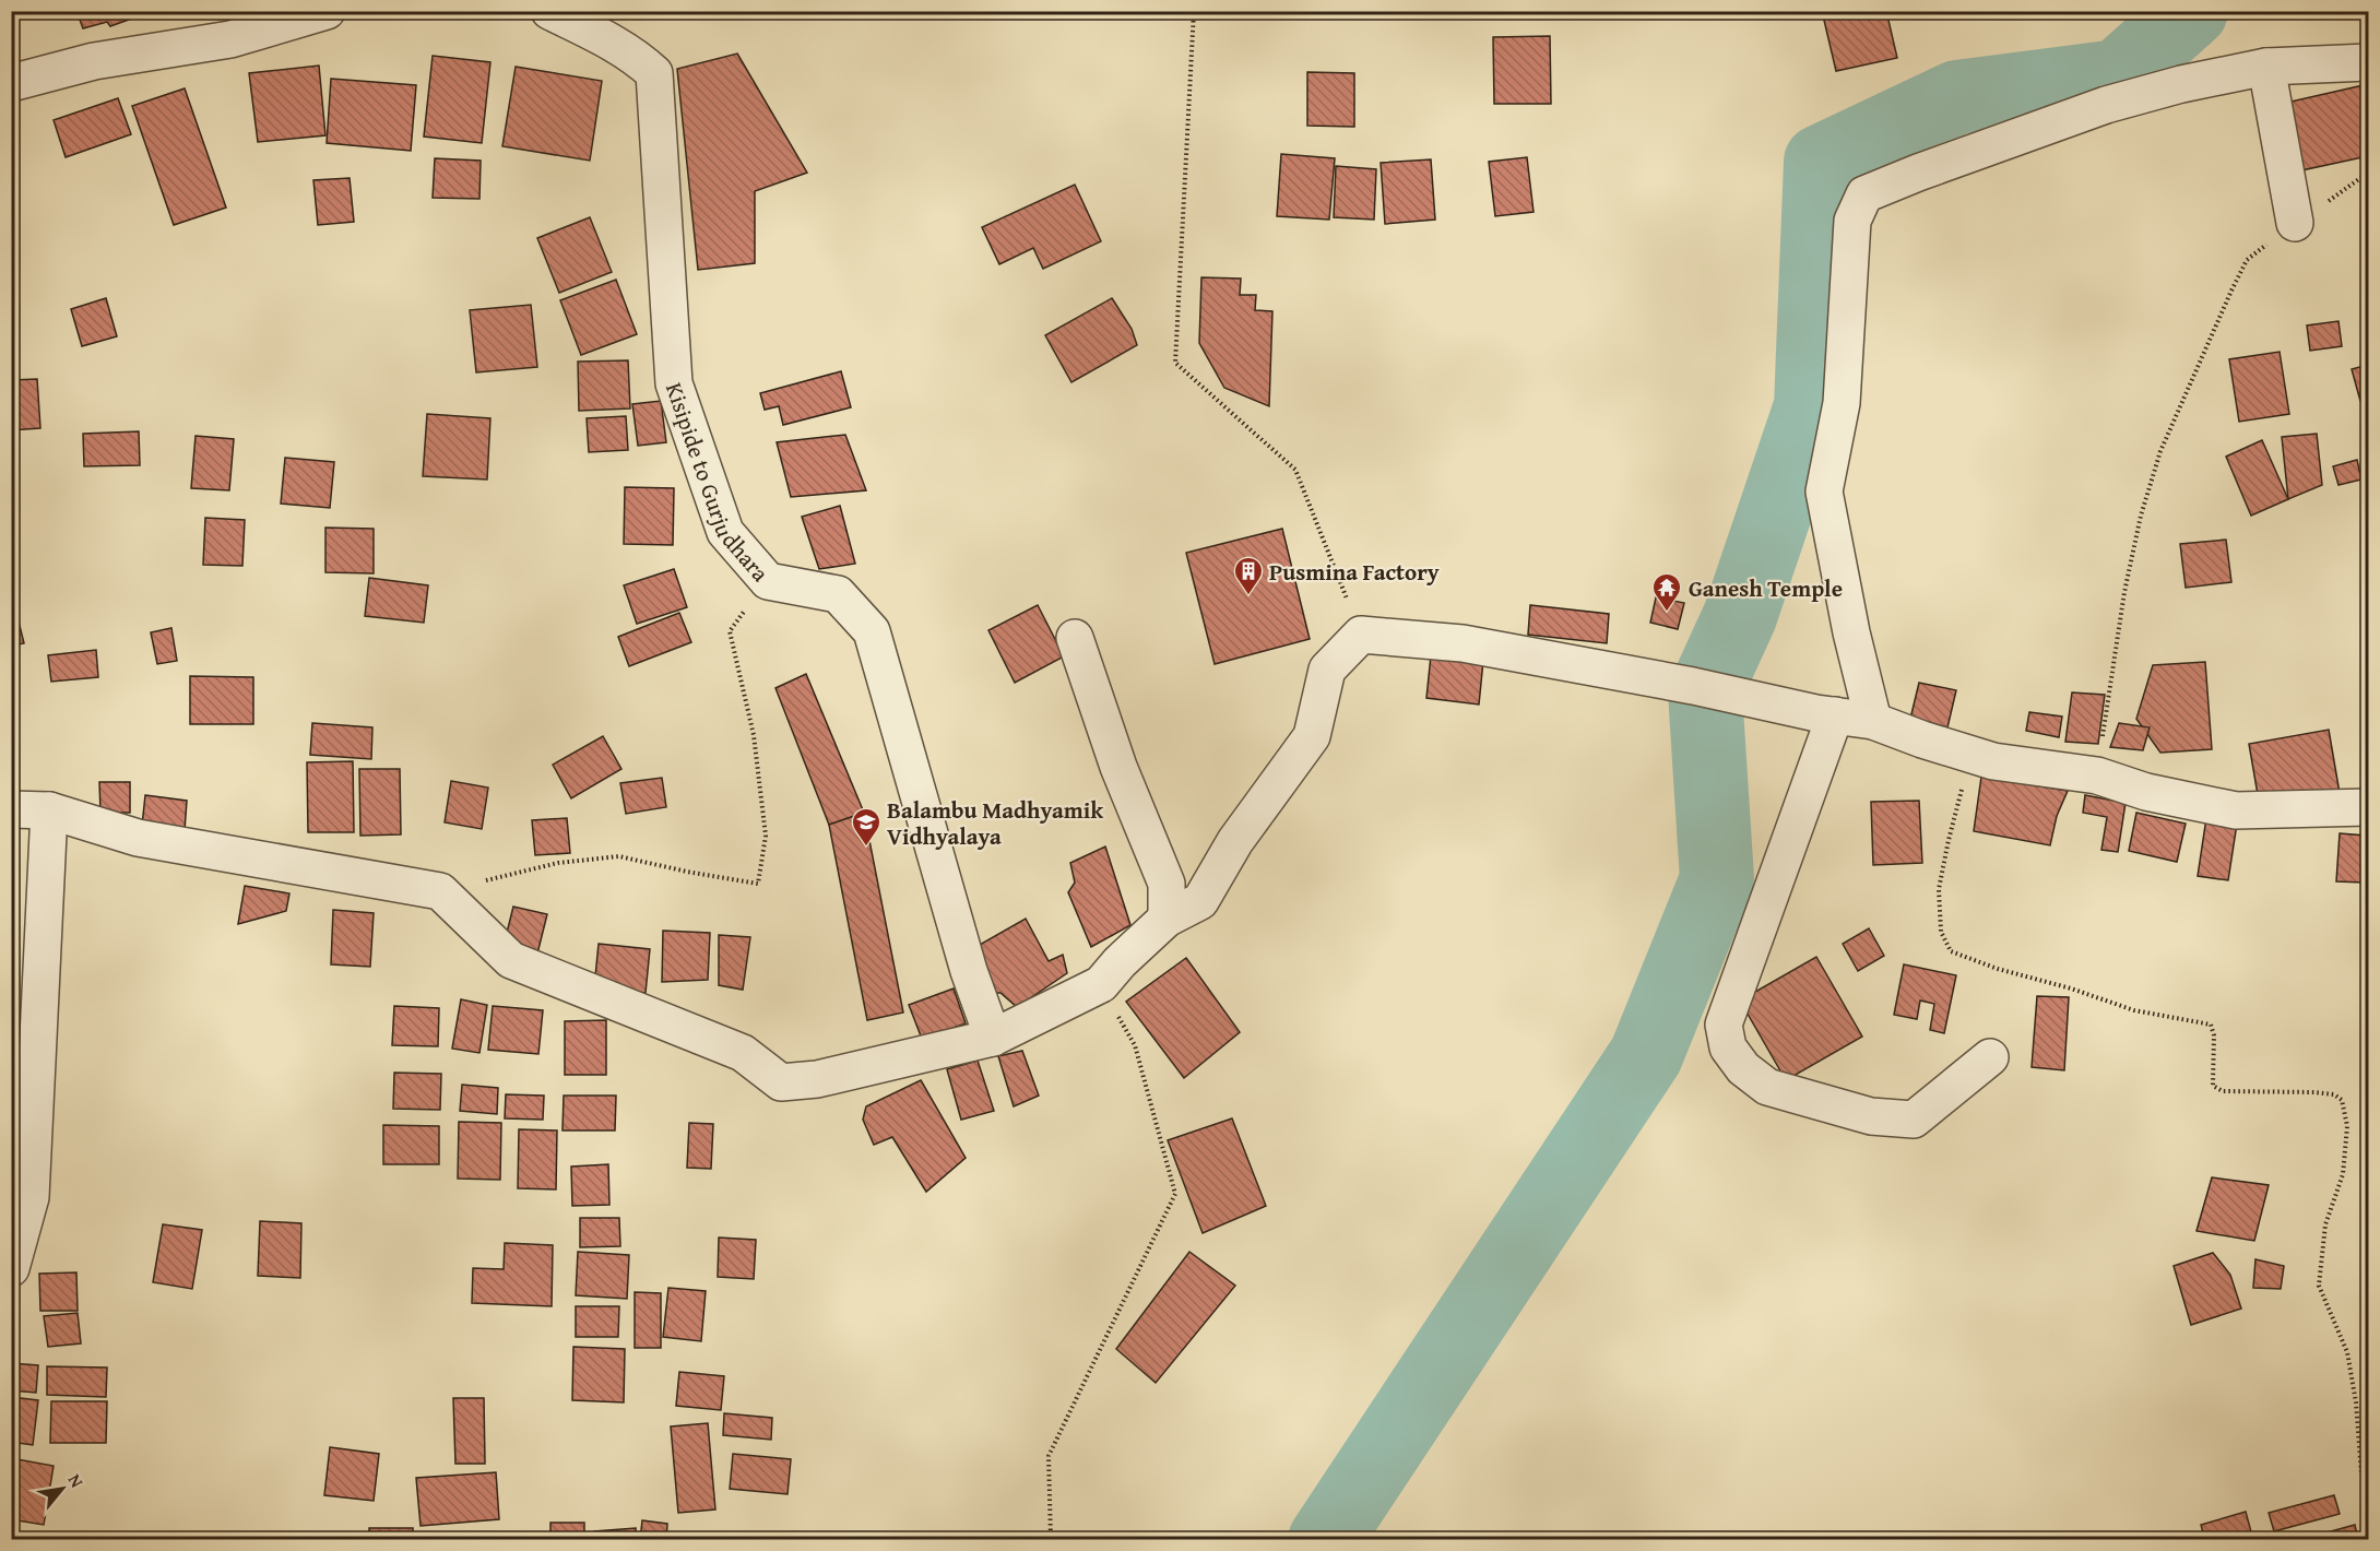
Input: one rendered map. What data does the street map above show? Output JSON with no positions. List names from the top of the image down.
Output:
{
  "streets": {
    "street": ["Kisipide to Gurjudhara"]
  },
  "places": {
    "building": ["Pusmina Factory"],
    "temple": ["Ganesh Temple"],
    "school or university": ["Balambu Madhyamik Vidhyalaya"]
  },
  "north": "top right"
}
